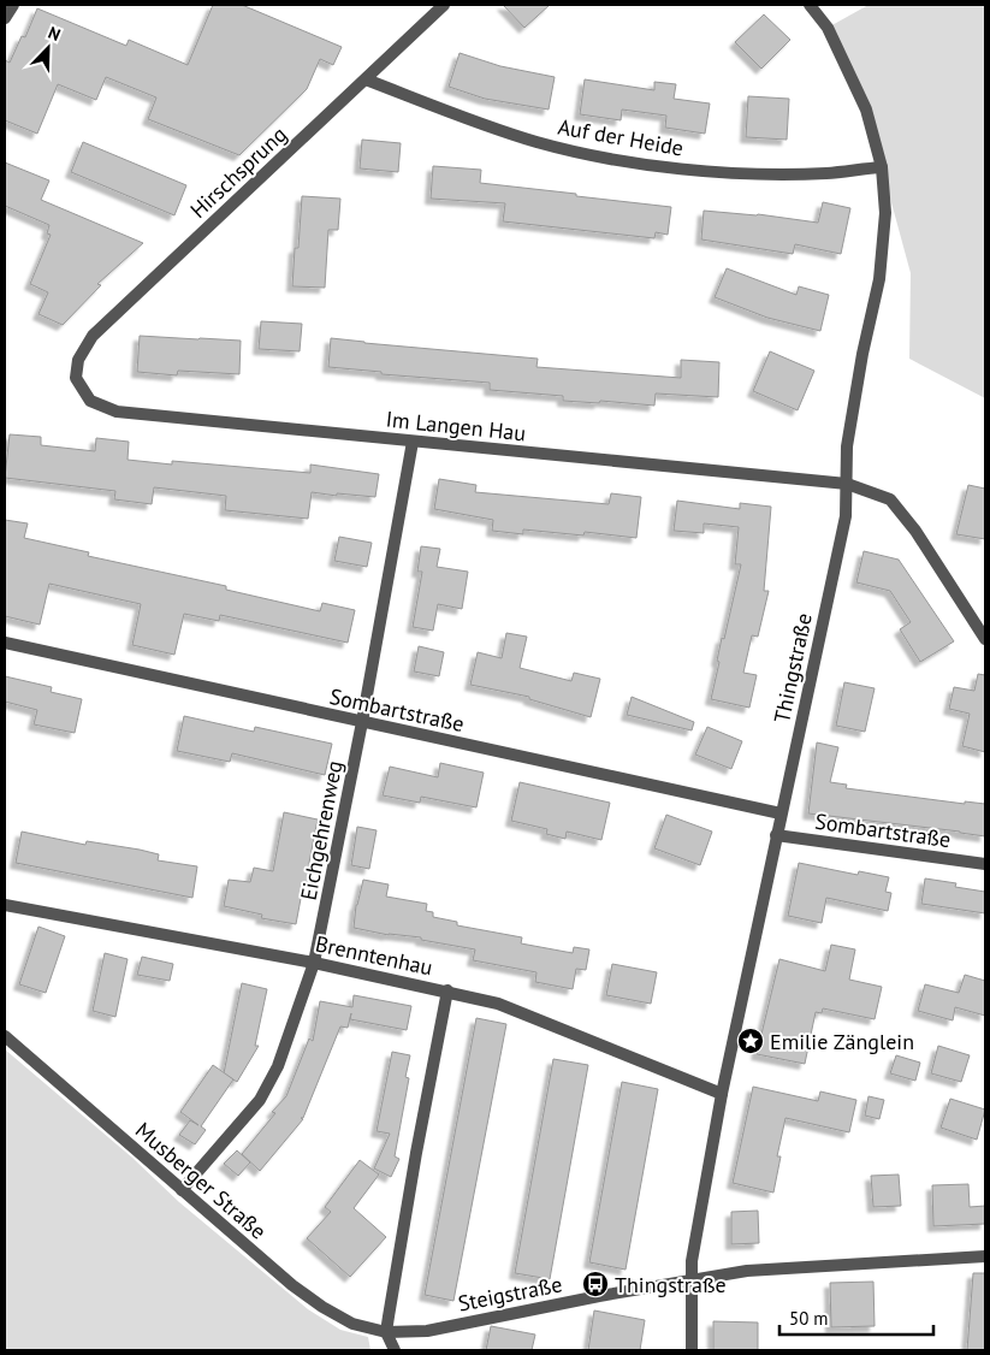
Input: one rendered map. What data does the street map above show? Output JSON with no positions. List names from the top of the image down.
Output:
{
  "streets": {
    "street": [
      "Auf der Heide",
      "Hirschsprung",
      "Im Langen Hau",
      "Thingstraße",
      "Sombartstraße",
      "Eichgehrenweg",
      "Brenntenhau",
      "Musberger Straße",
      "Steigstraße"
    ]
  },
  "crossings": [
    ["Auf der Heide", "Hirschsprung"],
    ["Auf der Heide", "Thingstraße"],
    ["Hirschsprung", "Im Langen Hau"],
    ["Im Langen Hau", "Thingstraße"],
    ["Im Langen Hau", "Eichgehrenweg"],
    ["Thingstraße", "Sombartstraße"],
    ["Thingstraße", "Brenntenhau"],
    ["Thingstraße", "Steigstraße"],
    ["Sombartstraße", "Eichgehrenweg"],
    ["Eichgehrenweg", "Brenntenhau"],
    ["Eichgehrenweg", "Musberger Straße"],
    ["Musberger Straße", "Steigstraße"]
  ],
  "places": {
    "place": ["Emilie Zänglein"],
    "bus stop": ["Thingstraße"]
  },
  "scale_bar": "50 m",
  "north": "top right"
}
